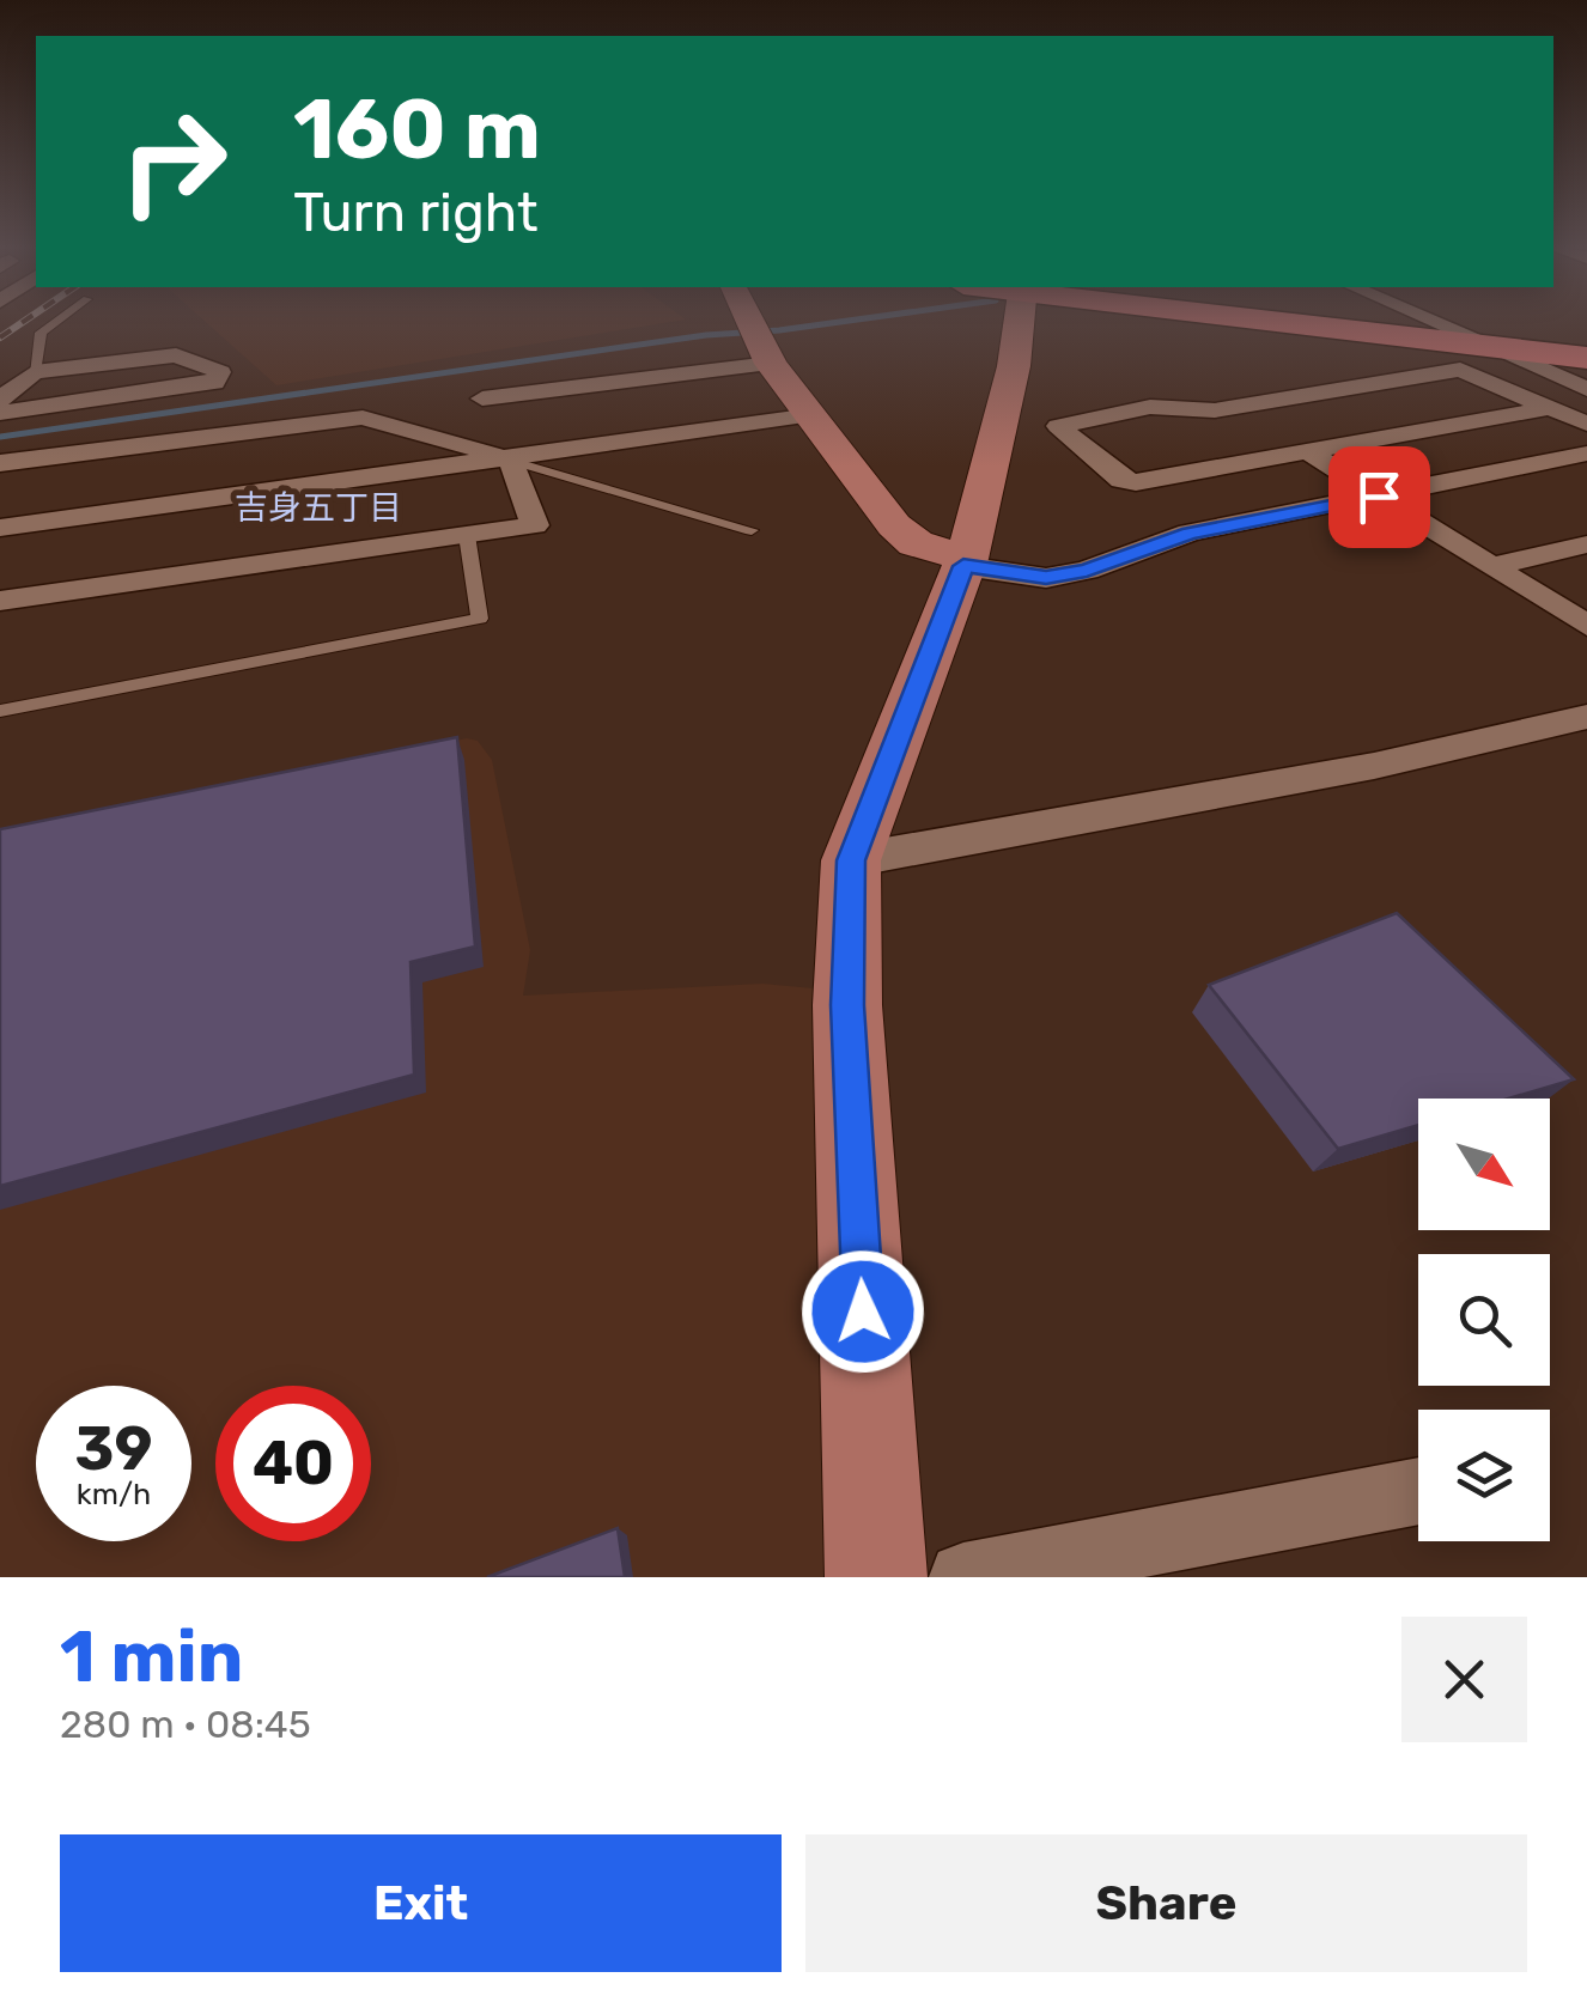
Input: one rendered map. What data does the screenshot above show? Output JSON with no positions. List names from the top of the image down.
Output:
{
  "districts": ["吉身五丁目"],
  "north": "bottom right",
  "page": {
    "turn": ["160 m", "Turn right"],
    "speed": "39 km/h",
    "limit": "40",
    "heading": ["1 min", "280 m · 08:45"],
    "buttons": ["Exit", "Share"]
  }
}
